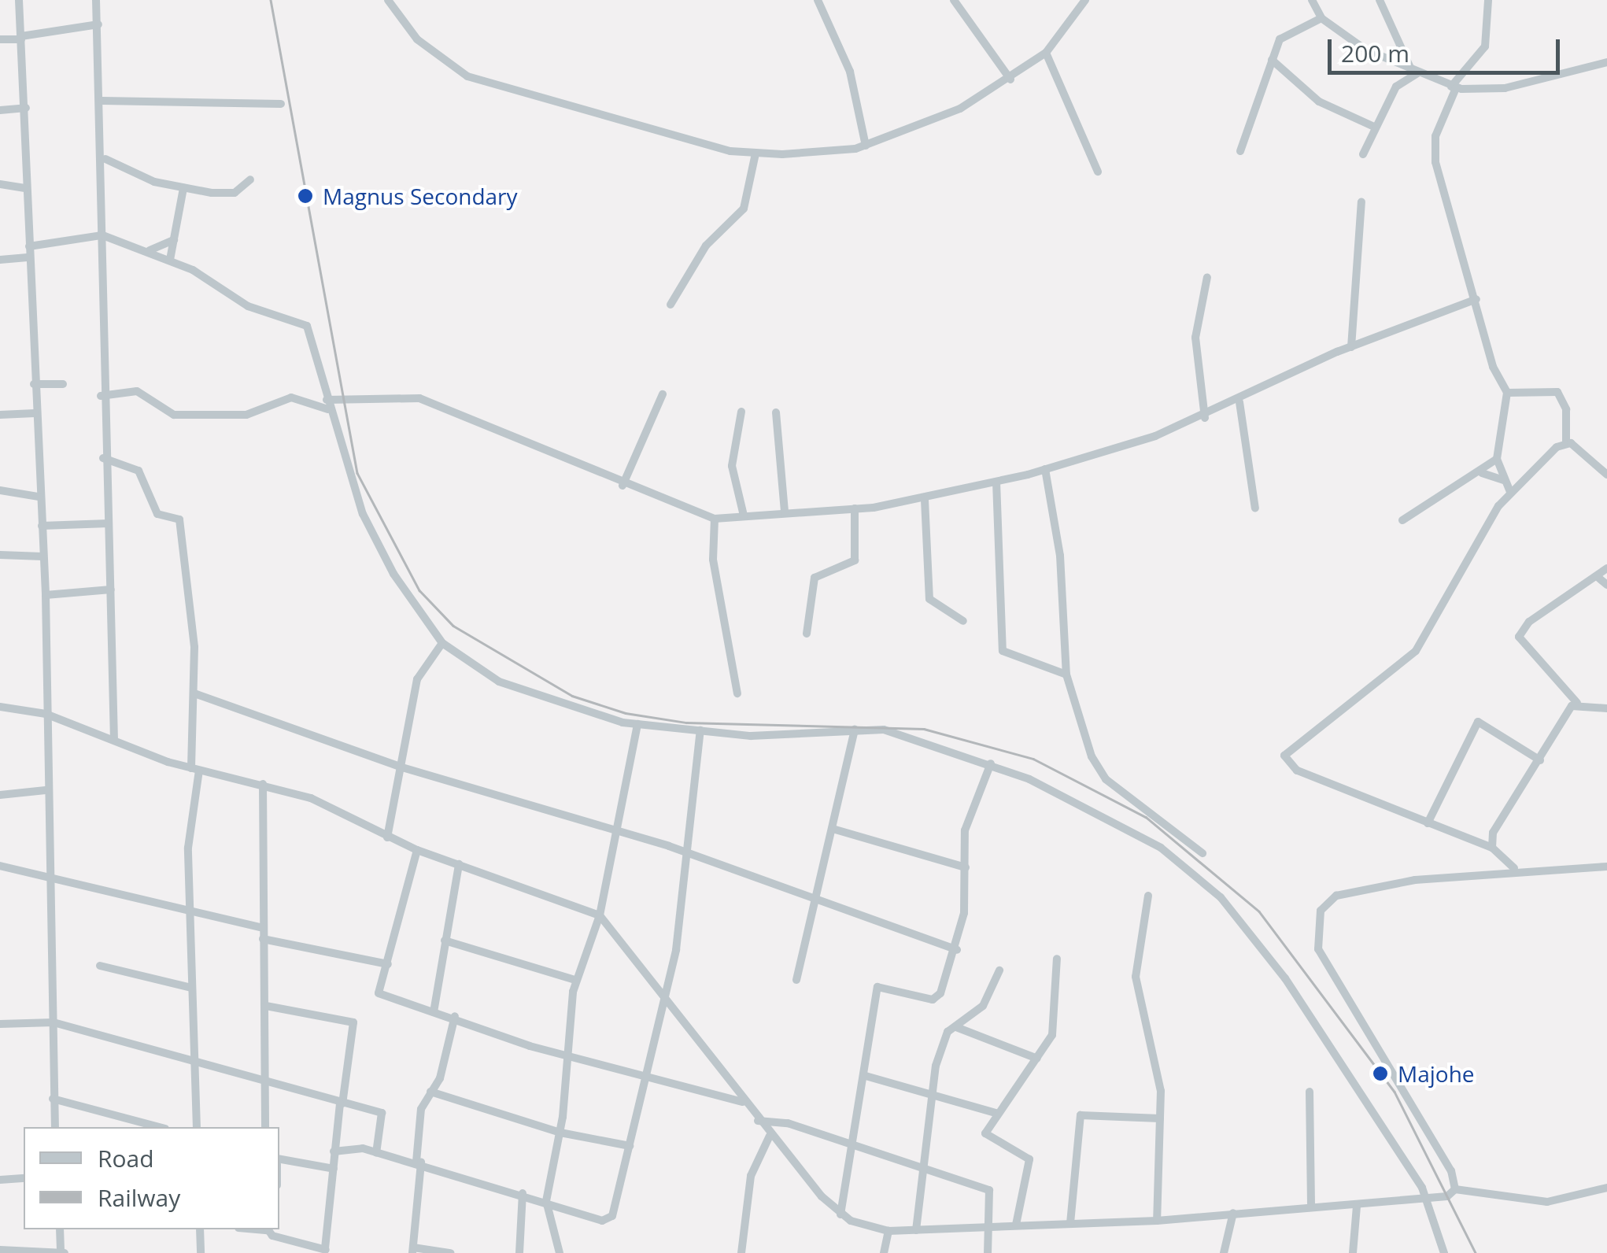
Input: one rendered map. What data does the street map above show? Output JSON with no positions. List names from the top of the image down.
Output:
{
  "places": ["Magnus Secondary", "Majohe"],
  "legend": ["Road", "Railway"],
  "scale_bar": "200 m"
}
